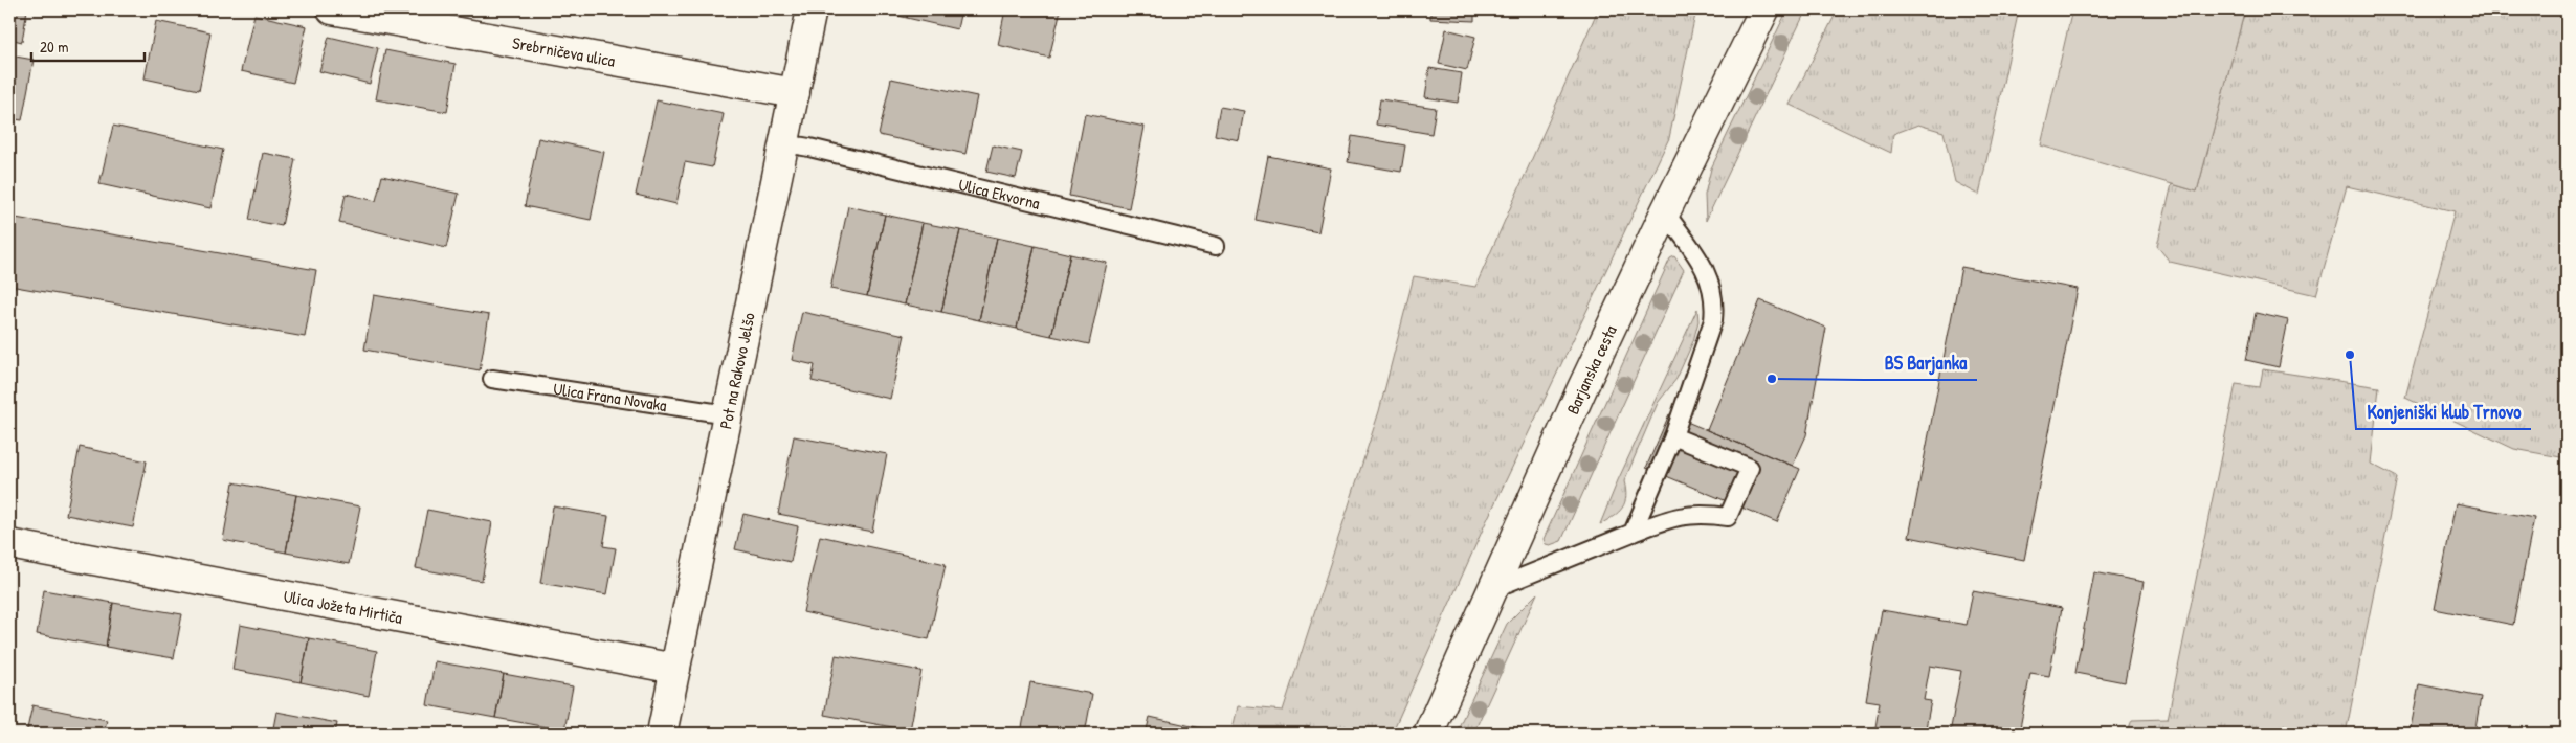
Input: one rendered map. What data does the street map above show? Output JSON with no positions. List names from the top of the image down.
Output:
{
  "streets": {
    "street": [
      "Srebrničeva ulica",
      "Barjanska cesta",
      "Pot na Rakovo Jelšo",
      "Ulica Jožeta Mirtiča"
    ],
    "lane": ["Ulica Ekvorna", "Ulica Frana Novaka"]
  },
  "crossings": [
    ["Srebrničeva ulica", "Pot na Rakovo Jelšo"],
    ["Ulica Ekvorna", "Pot na Rakovo Jelšo"],
    ["Pot na Rakovo Jelšo", "Ulica Frana Novaka"],
    ["Pot na Rakovo Jelšo", "Ulica Jožeta Mirtiča"]
  ],
  "places": ["Konjeniški klub Trnovo", "BS Barjanka"],
  "scale_bar": "20 m"
}
